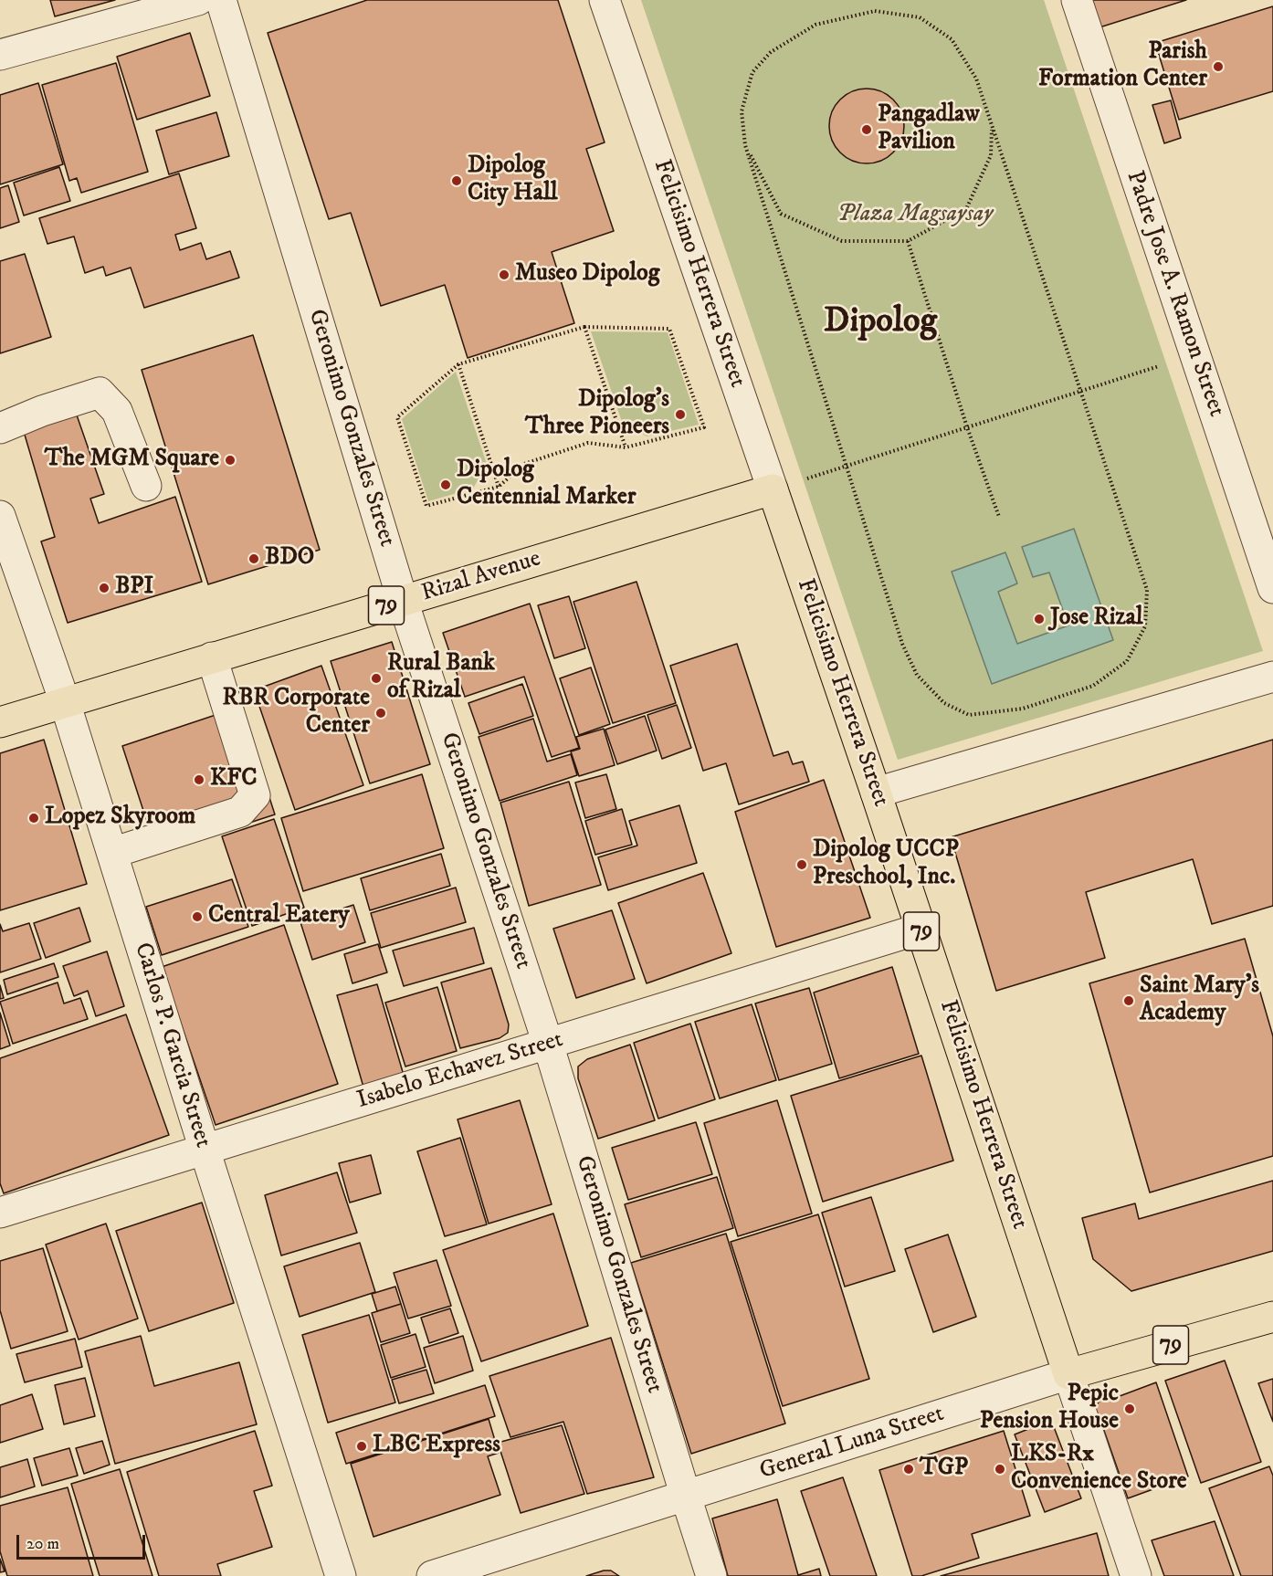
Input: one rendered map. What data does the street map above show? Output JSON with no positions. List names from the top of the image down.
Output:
{
  "streets": {
    "main road": [
      "Felicisimo Herrera Street",
      "Rizal Avenue",
      "79",
      "General Luna Street"
    ],
    "street": [
      "Padre Jose A. Ramon Street",
      "Geronimo Gonzales Street",
      "Carlos P. Garcia Street",
      "Isabelo Echavez Street"
    ]
  },
  "crossings": [
    ["Felicisimo Herrera Street", "Rizal Avenue"],
    ["Felicisimo Herrera Street", "Isabelo Echavez Street"],
    ["Felicisimo Herrera Street", "General Luna Street"],
    ["Geronimo Gonzales Street", "Rizal Avenue"],
    ["Geronimo Gonzales Street", "Isabelo Echavez Street"],
    ["Geronimo Gonzales Street", "General Luna Street"],
    ["Rizal Avenue", "Carlos P. Garcia Street"],
    ["Carlos P. Garcia Street", "Isabelo Echavez Street"]
  ],
  "districts": ["Dipolog"],
  "parks": ["Plaza Magsaysay"],
  "places": [
    "Parish Formation Center",
    "Pangadlaw Pavilion",
    "Dipolog City Hall",
    "Museo Dipolog",
    "Dipolog's Three Pioneers",
    "The MGM Square",
    "Dipolog Centennial Marker",
    "BDO",
    "BPI",
    "Jose Rizal",
    "Rural Bank of Rizal",
    "RBR Corporate Center",
    "KFC",
    "Lopez Skyroom",
    "Dipolog UCCP Preschool, Inc.",
    "Central Eatery",
    "Saint Mary's Academy",
    "Pepic Pension House",
    "LBC Express",
    "TGP",
    "LKS-Rx Convenience Store"
  ],
  "scale_bar": "20 m"
}
